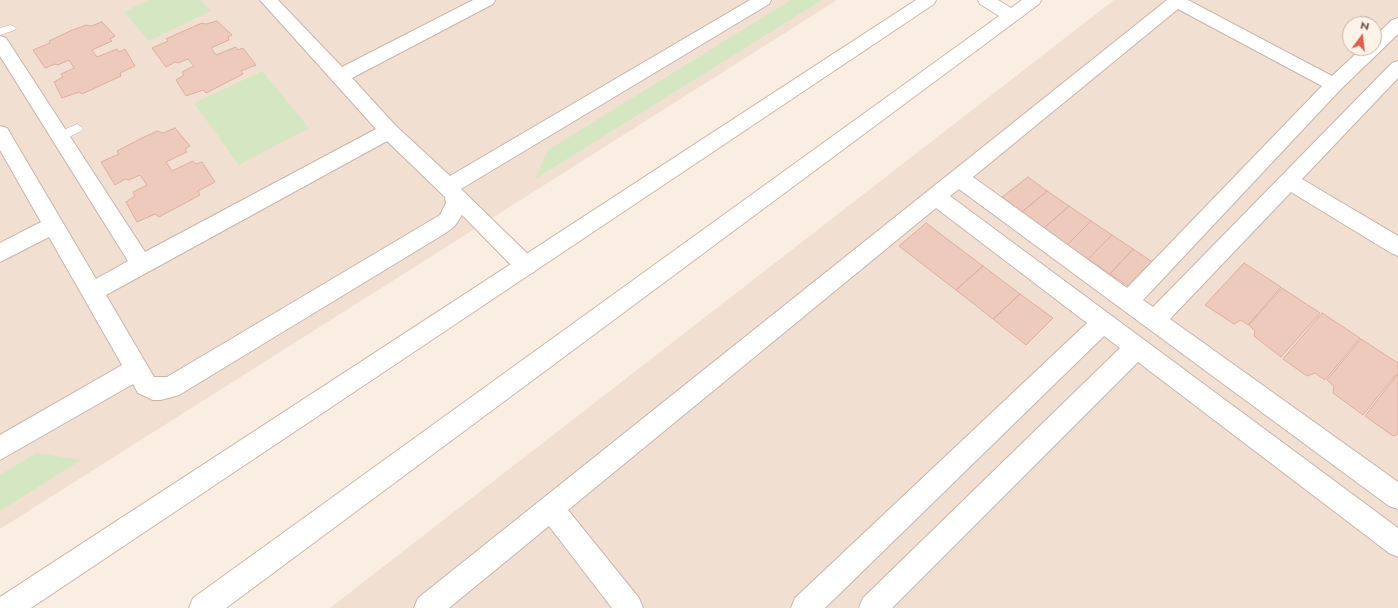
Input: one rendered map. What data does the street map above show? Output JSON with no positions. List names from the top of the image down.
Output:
{
  "north": "top"
}
